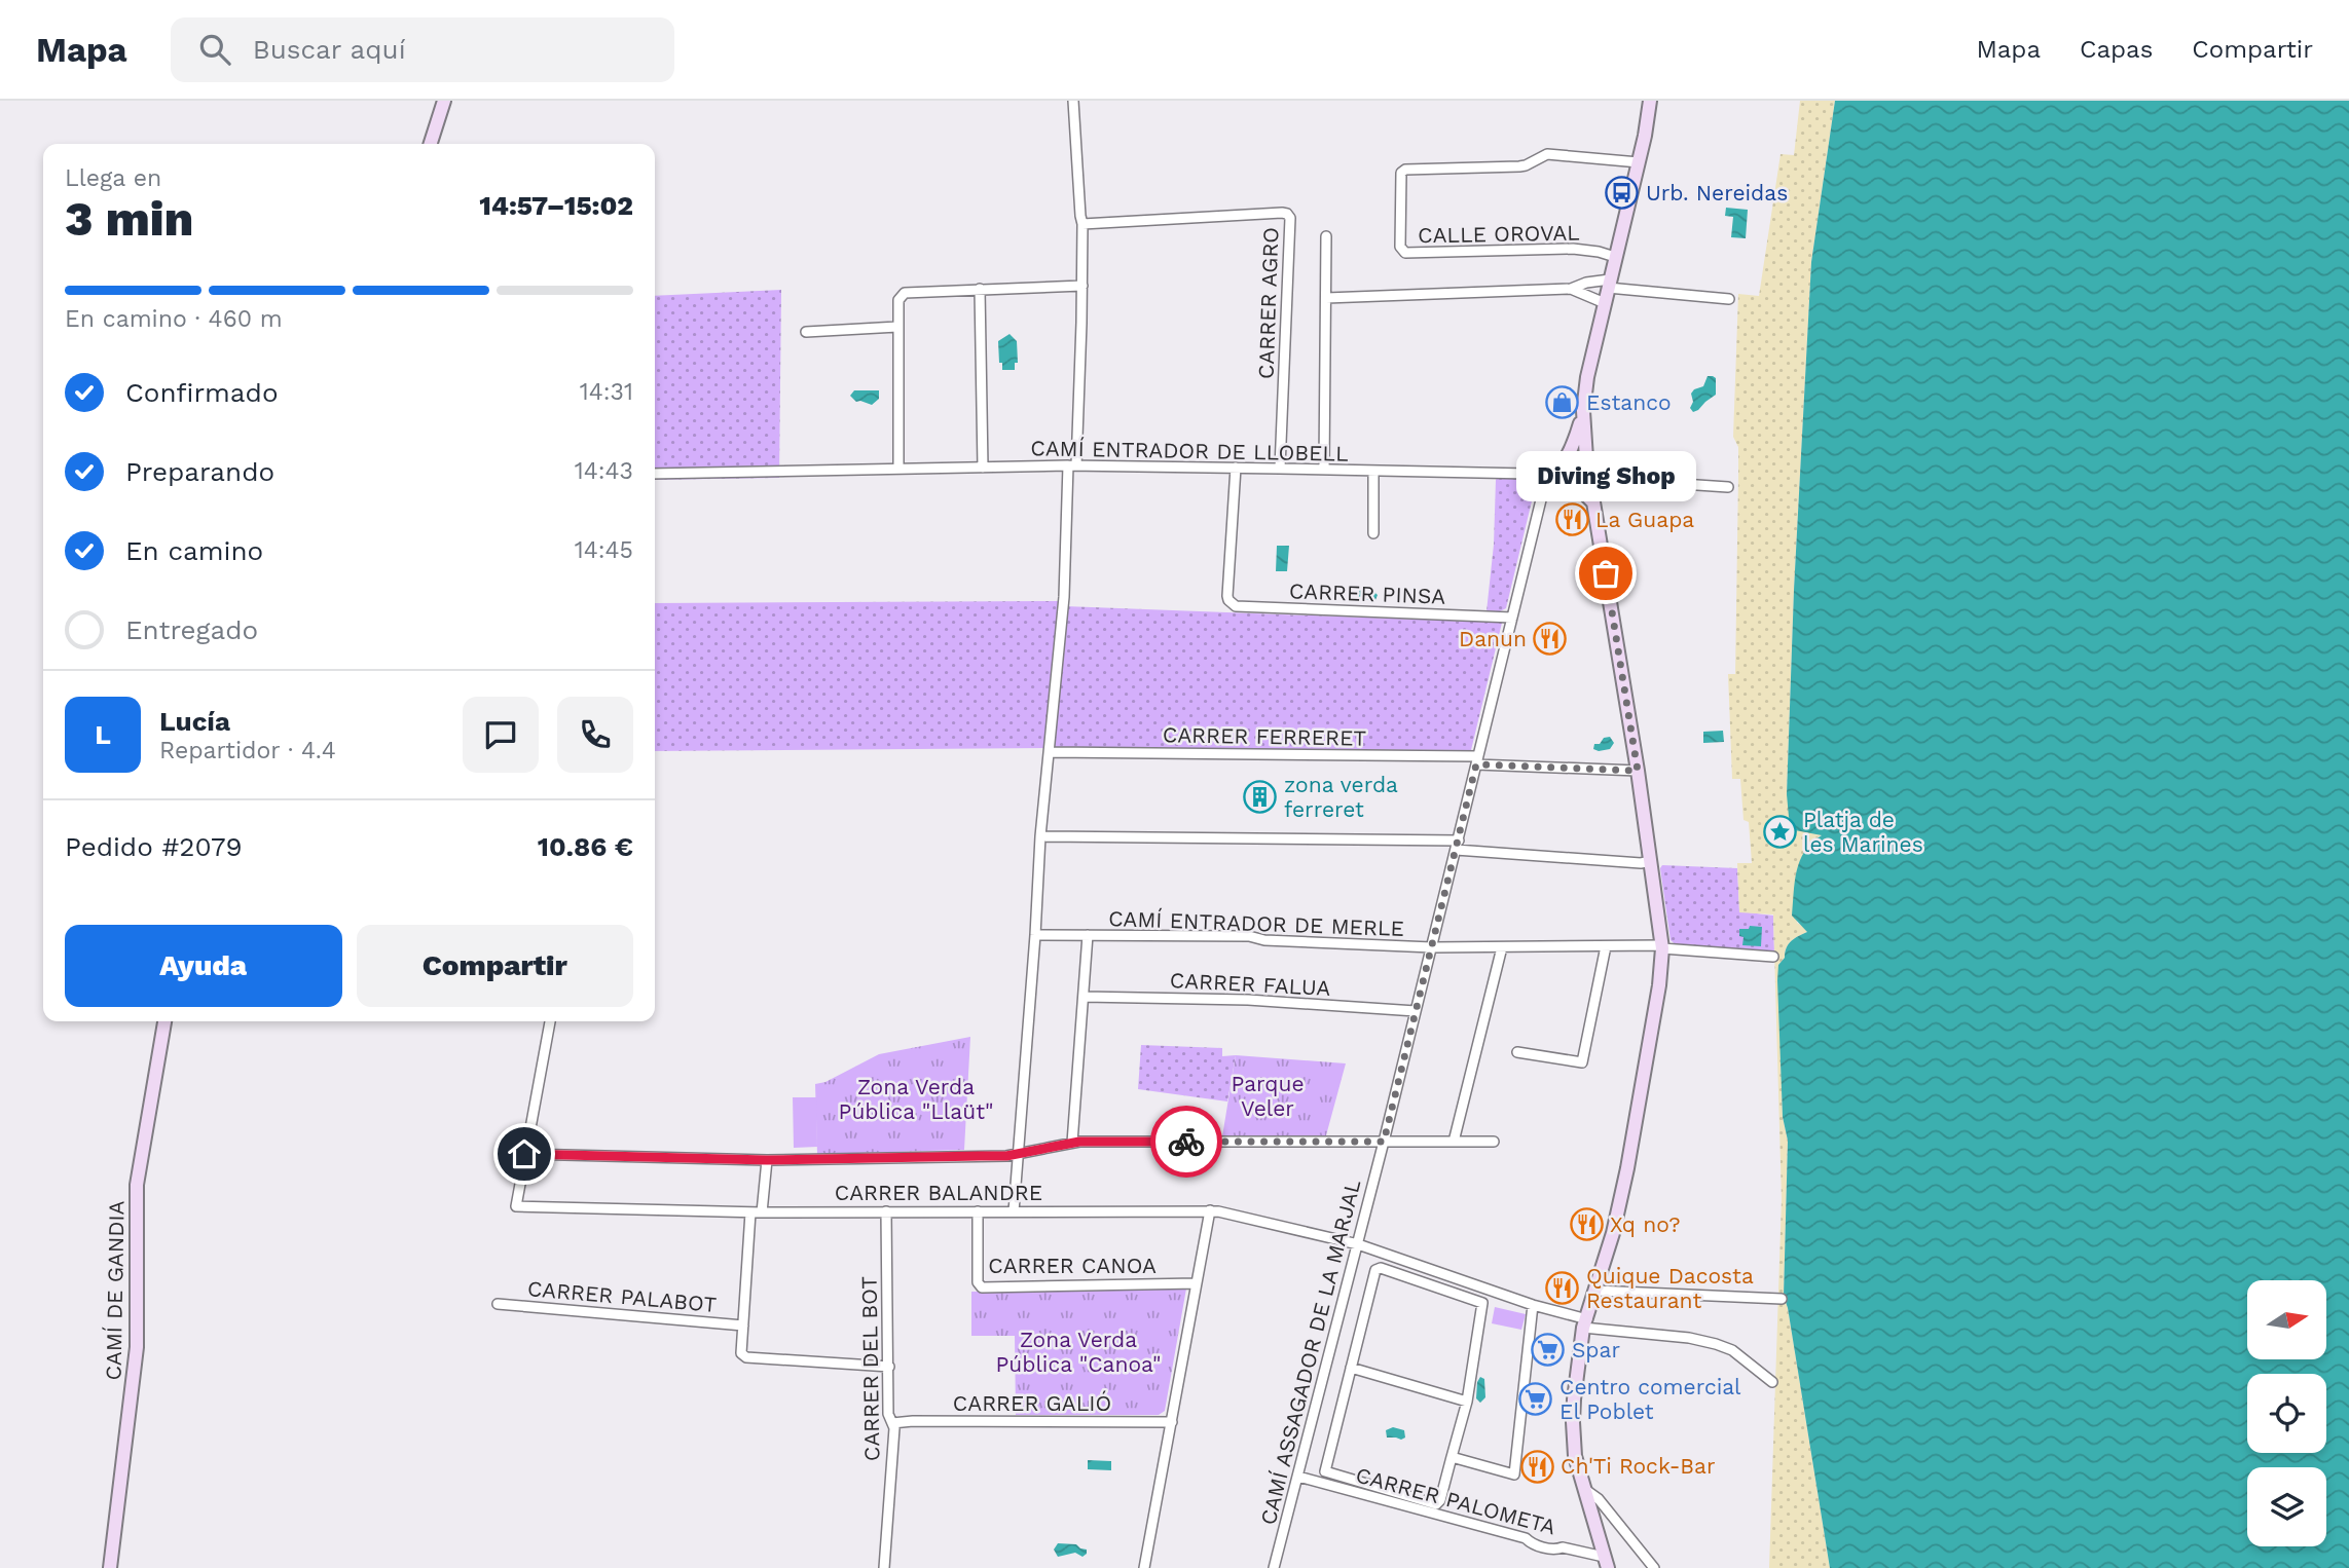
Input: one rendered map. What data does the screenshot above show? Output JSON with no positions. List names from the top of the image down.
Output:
{
  "streets": {
    "main road": ["CAMÍ DE GANDIA"],
    "street": [
      "CALLE OROVAL",
      "CARRER AGRO",
      "CAMÍ ENTRADOR DE LLOBELL",
      "CARRER PINSA",
      "CARRER FERRERET",
      "CAMÍ ENTRADOR DE MERLE",
      "CARRER FALUA",
      "CARRER BALANDRE",
      "CARRER CANOA",
      "CARRER PALABOT",
      "CAMÍ ASSAGADOR DE LA MARJAL",
      "CARRER DEL BOT",
      "CARRER GALIÓ",
      "CARRER PALOMETA"
    ]
  },
  "crossings": [
    ["CARRER AGRO", "CAMÍ ENTRADOR DE LLOBELL"],
    ["CAMÍ ENTRADOR DE LLOBELL", "CARRER PINSA"],
    ["CAMÍ ENTRADOR DE LLOBELL", "CAMÍ ASSAGADOR DE LA MARJAL"],
    ["CARRER PINSA", "CAMÍ ASSAGADOR DE LA MARJAL"],
    ["CARRER FERRERET", "CAMÍ ASSAGADOR DE LA MARJAL"],
    ["CAMÍ ENTRADOR DE MERLE", "CAMÍ ASSAGADOR DE LA MARJAL"],
    ["CARRER FALUA", "CAMÍ ASSAGADOR DE LA MARJAL"],
    ["CARRER BALANDRE", "CARRER CANOA"],
    ["CARRER BALANDRE", "CARRER PALABOT"],
    ["CARRER BALANDRE", "CAMÍ ASSAGADOR DE LA MARJAL"],
    ["CARRER BALANDRE", "CARRER DEL BOT"],
    ["CARRER PALABOT", "CARRER DEL BOT"],
    ["CAMÍ ASSAGADOR DE LA MARJAL", "CARRER PALOMETA"],
    ["CARRER DEL BOT", "CARRER GALIÓ"]
  ],
  "parks": ["Parque Veler", "Zona Verda Pública \"Llaüt\"", "Zona Verda Pública \"Canoa\""],
  "places": {
    "bus stop": ["Urb. Nereidas"],
    "shop": ["Estanco"],
    "restaurant": [
      "La Guapa",
      "Danun",
      "Xq no?",
      "Quique Dacosta Restaurant",
      "Ch'Ti Rock-Bar"
    ],
    "other": ["Diving Shop"],
    "building": ["zona verda ferreret"],
    "place": ["Platja de les Marines"],
    "supermarket": ["Spar", "Centro comercial El Poblet"]
  },
  "north": "right",
  "page": {
    "header": "Mapa",
    "search": "Buscar aquí",
    "nav": ["Mapa", "Capas", "Compartir"],
    "heading": ["3 min", "Llega en", "14:57–15:02"],
    "panel": [
      "Lucía",
      "Repartidor · 4.4",
      "Pedido #2079",
      "10.86 €"
    ],
    "bar": "En camino · 460 m",
    "list": [
      ["Confirmado", "14:31"],
      ["Preparando", "14:43"],
      ["En camino", "14:45"],
      "Entregado"
    ],
    "bubble": "Diving Shop",
    "round": "L",
    "buttons": ["Ayuda", "Compartir"]
  }
}
